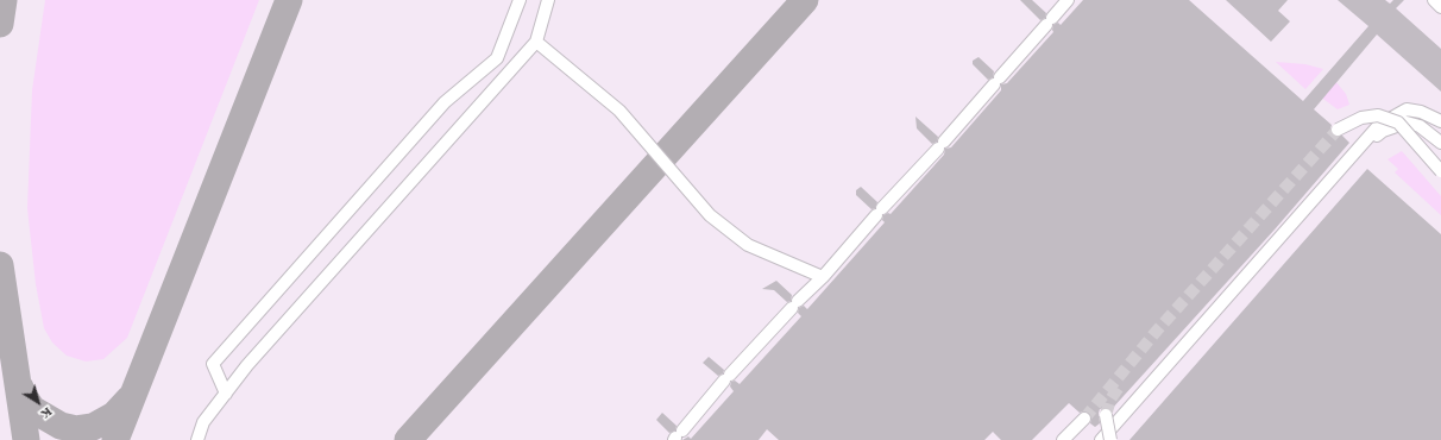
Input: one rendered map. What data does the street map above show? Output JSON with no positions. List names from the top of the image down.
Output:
{
  "north": "bottom right"
}
